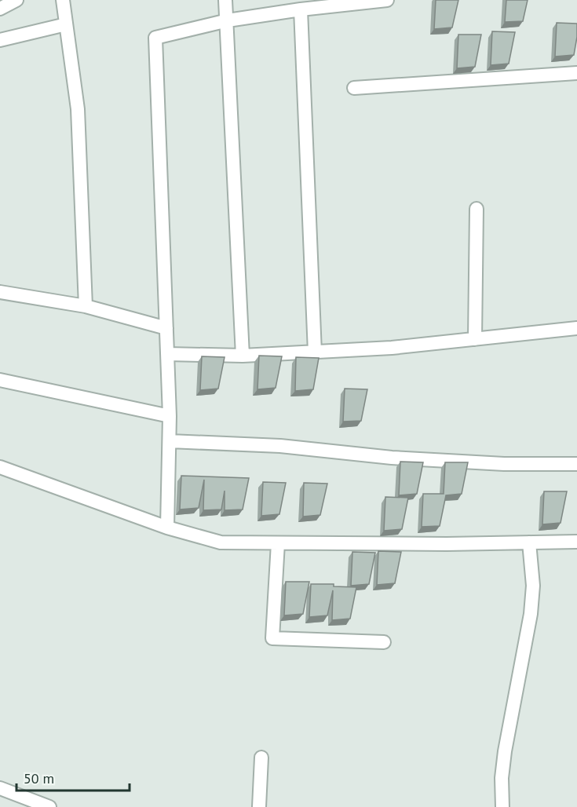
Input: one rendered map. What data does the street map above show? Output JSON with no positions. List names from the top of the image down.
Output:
{
  "scale_bar": "50 m"
}
